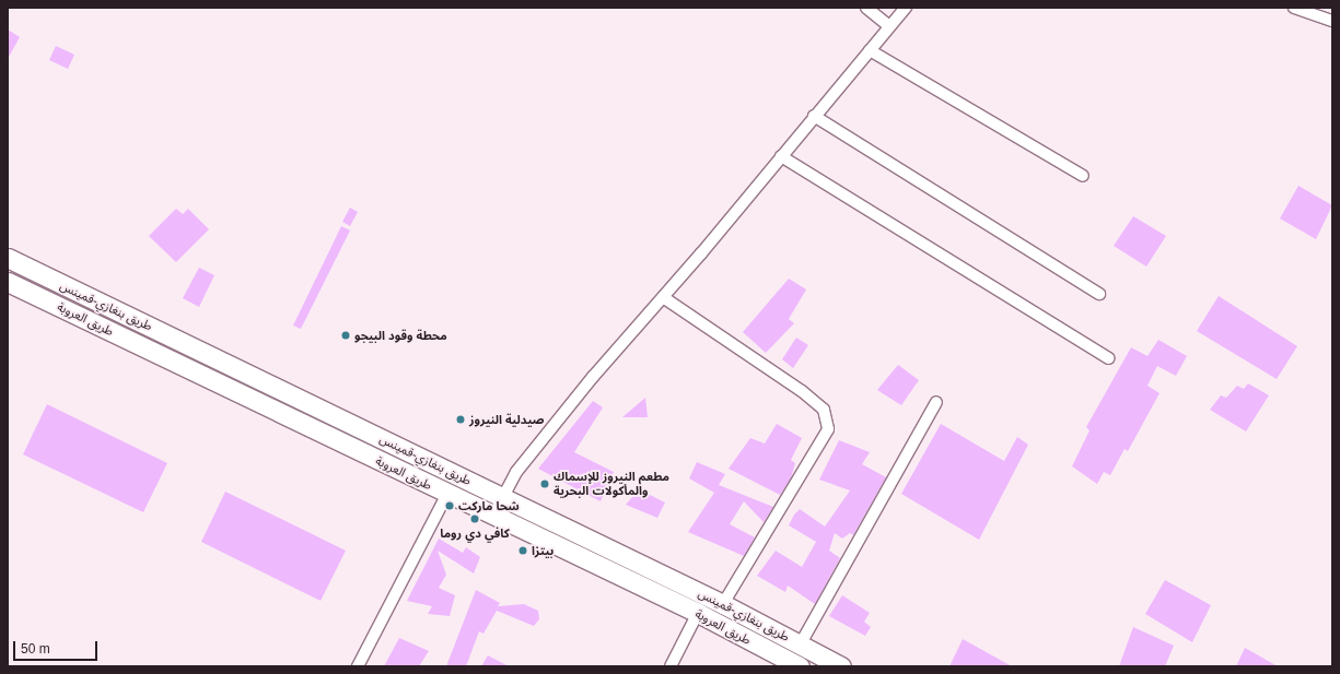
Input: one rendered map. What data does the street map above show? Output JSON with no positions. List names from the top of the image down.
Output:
{
  "streets": {
    "main road": ["طريق بنغازي-قمينس", "طريق العروبة"]
  },
  "places": [
    "محطة وقود البيجو",
    "صيدلية النيروز",
    "مطعم النيروز للإسماك والمأكولات البحرية",
    "شحا ماركت",
    "كافي دي روما",
    "بيتزا"
  ],
  "scale_bar": "50 m"
}
